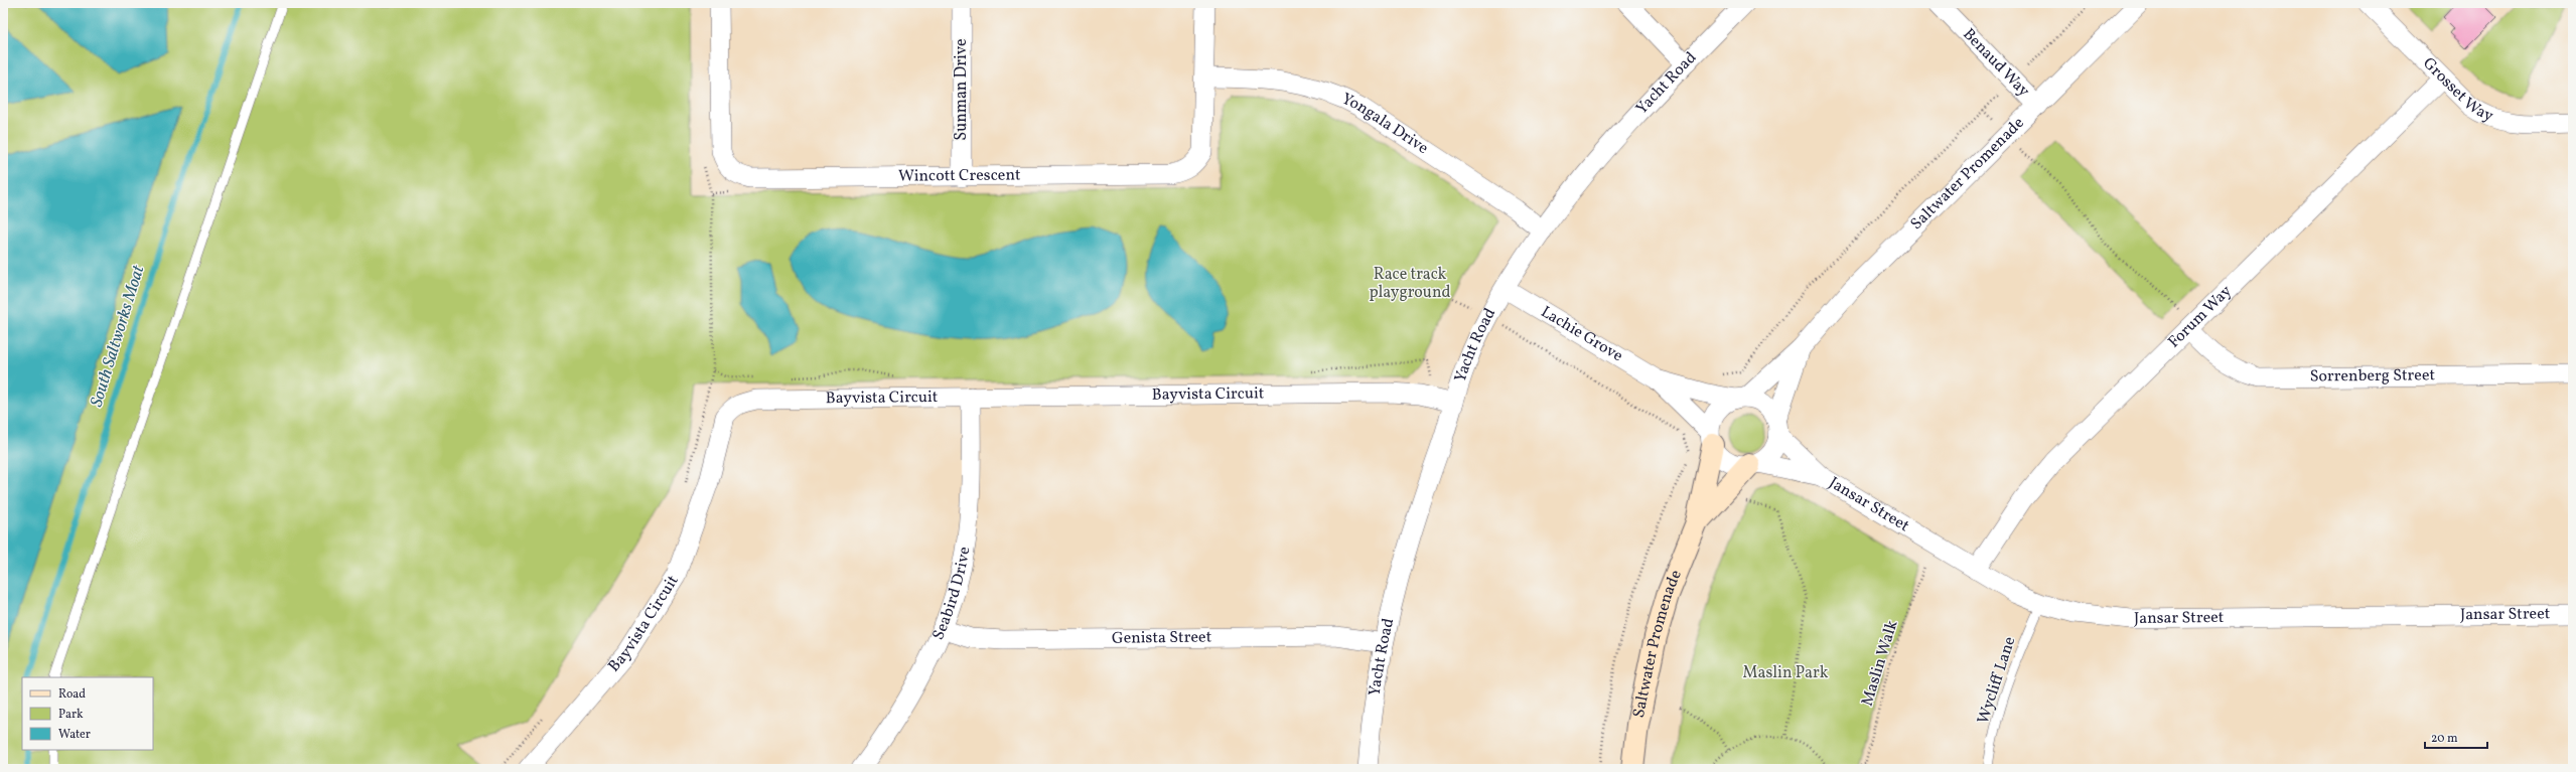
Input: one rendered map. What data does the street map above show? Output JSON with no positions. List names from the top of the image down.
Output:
{
  "streets": {
    "street": [
      "Benaud Way",
      "Yacht Road",
      "Grosset Way",
      "Sunman Drive",
      "Yongala Drive",
      "Saltwater Promenade",
      "Wincott Crescent",
      "Forum Way",
      "Lachie Grove",
      "Sorrenberg Street",
      "Bayvista Circuit",
      "Jansar Street",
      "Seabird Drive",
      "Genista Street"
    ],
    "lane": ["Wycliff Lane"],
    "path": ["Maslin Walk"]
  },
  "crossings": [
    ["Benaud Way", "Saltwater Promenade"],
    ["Yacht Road", "Yongala Drive"],
    ["Yacht Road", "Lachie Grove"],
    ["Yacht Road", "Bayvista Circuit"],
    ["Yacht Road", "Genista Street"],
    ["Grosset Way", "Forum Way"],
    ["Sunman Drive", "Wincott Crescent"],
    ["Yongala Drive", "Wincott Crescent"],
    ["Saltwater Promenade", "Lachie Grove"],
    ["Saltwater Promenade", "Jansar Street"],
    ["Forum Way", "Sorrenberg Street"],
    ["Forum Way", "Jansar Street"],
    ["Lachie Grove", "Jansar Street"],
    ["Bayvista Circuit", "Seabird Drive"],
    ["Jansar Street", "Wycliff Lane"],
    ["Seabird Drive", "Genista Street"]
  ],
  "water": ["South Saltworks Moat"],
  "parks": ["Race track playground", "Maslin Park"],
  "legend": ["Road", "Park", "Water"],
  "scale_bar": "20 m"
}
